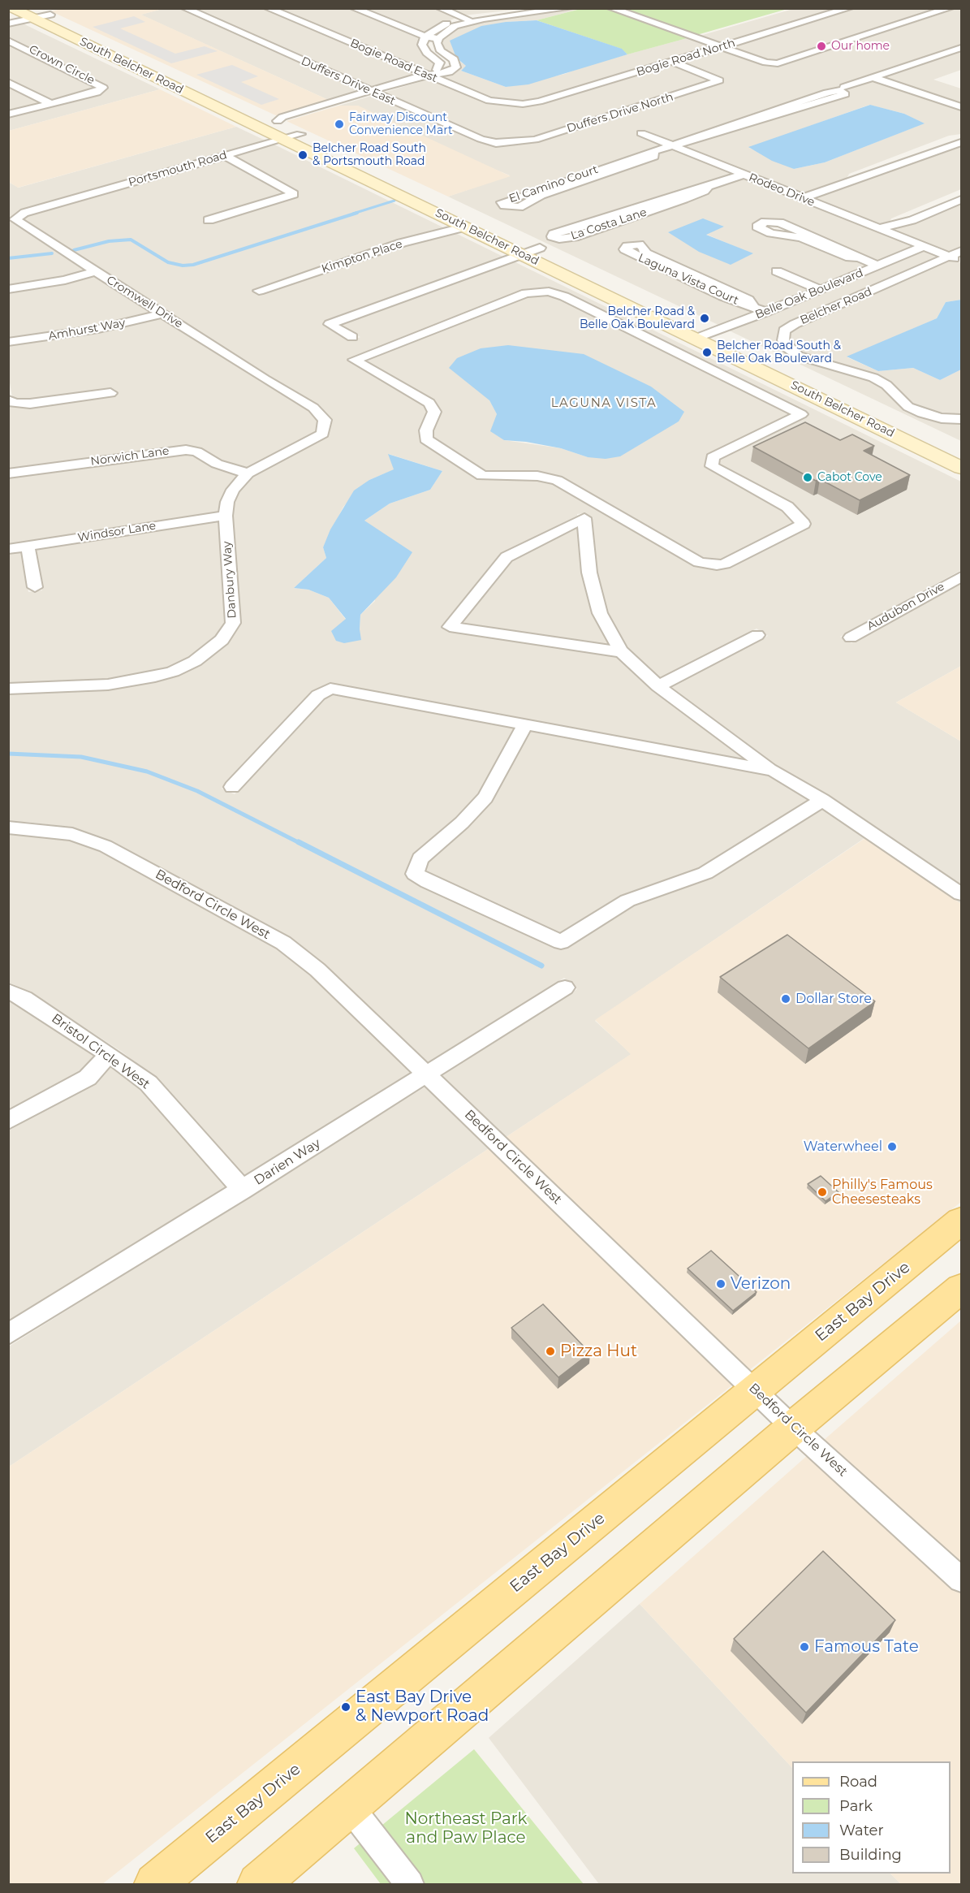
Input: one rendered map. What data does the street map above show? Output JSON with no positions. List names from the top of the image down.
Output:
{
  "streets": {
    "main road": ["South Belcher Road", "East Bay Drive"],
    "street": [
      "Bogie Road North",
      "Bogie Road East",
      "Crown Circle",
      "Duffers Drive East",
      "Duffers Drive North",
      "Portsmouth Road",
      "El Camino Court",
      "Rodeo Drive",
      "La Costa Lane",
      "Kimpton Place",
      "Laguna Vista Court",
      "Belle Oak Boulevard",
      "Cromwell Drive",
      "Belcher Road",
      "Amhurst Way",
      "Norwich Lane",
      "Windsor Lane",
      "Danbury Way",
      "Audubon Drive",
      "Bedford Circle West",
      "Bristol Circle West",
      "Darien Way"
    ]
  },
  "crossings": [
    ["Bogie Road North", "Bogie Road East"],
    ["Bogie Road North", "Duffers Drive North"],
    ["South Belcher Road", "Portsmouth Road"],
    ["South Belcher Road", "Kimpton Place"],
    ["South Belcher Road", "Belle Oak Boulevard"],
    ["Duffers Drive East", "Duffers Drive North"],
    ["Portsmouth Road", "Cromwell Drive"],
    ["El Camino Court", "Rodeo Drive"],
    ["Rodeo Drive", "La Costa Lane"],
    ["Rodeo Drive", "Belle Oak Boulevard"],
    ["Laguna Vista Court", "Belle Oak Boulevard"],
    ["Cromwell Drive", "Amhurst Way"],
    ["Cromwell Drive", "Danbury Way"],
    ["Norwich Lane", "Danbury Way"],
    ["Windsor Lane", "Danbury Way"],
    ["Bedford Circle West", "Darien Way"],
    ["Bedford Circle West", "East Bay Drive"],
    ["Bristol Circle West", "Darien Way"]
  ],
  "districts": ["LAGUNA VISTA"],
  "parks": ["Northeast Park and Paw Place"],
  "places": [
    "Our home",
    "Fairway Discount Convenience Mart",
    "Belcher Road South & Portsmouth Road",
    "Belcher Road & Belle Oak Boulevard",
    "Belcher Road South & Belle Oak Boulevard",
    "Cabot Cove",
    "Dollar Store",
    "Waterwheel",
    "Philly's Famous Cheesesteaks",
    "Verizon",
    "Pizza Hut",
    "Famous Tate",
    "East Bay Drive & Newport Road"
  ],
  "legend": [
    "Road",
    "Park",
    "Water",
    "Building"
  ]
}
